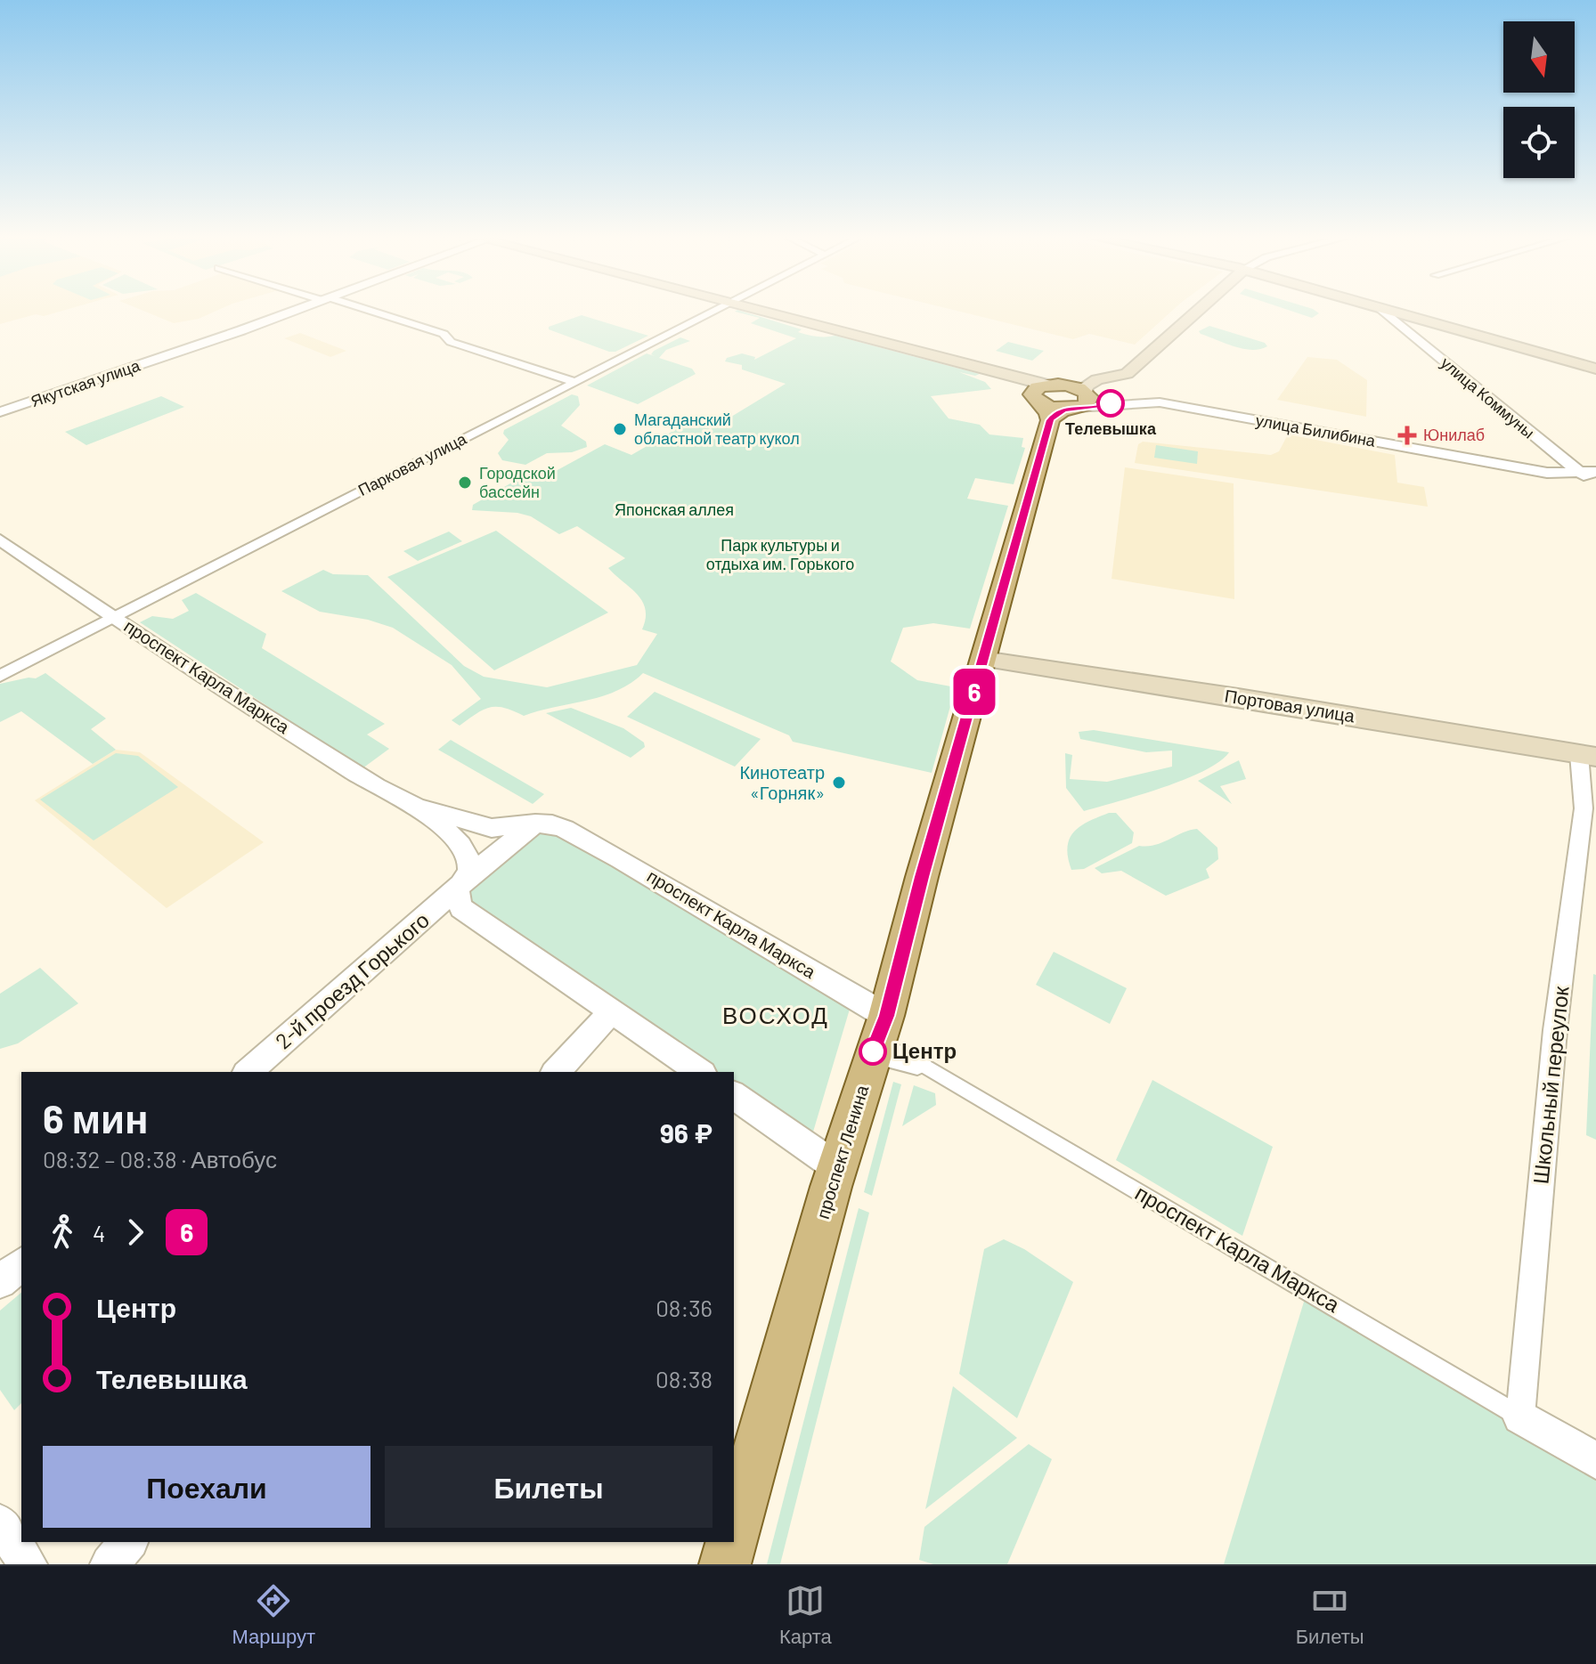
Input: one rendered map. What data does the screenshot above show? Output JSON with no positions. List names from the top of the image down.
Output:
{
  "streets": {
    "main road": ["Портовая улица", "проспект Ленина"],
    "street": [
      "Якутская улица",
      "улица Коммуны",
      "улица Билибина",
      "Парковая улица",
      "проспект Карла Маркса",
      "2-й проезд Горького",
      "Школьный переулок"
    ]
  },
  "crossings": [
    ["улица Коммуны", "улица Билибина"],
    ["Парковая улица", "проспект Карла Маркса"],
    ["проспект Карла Маркса", "2-й проезд Горького"],
    ["проспект Карла Маркса", "Школьный переулок"],
    ["проспект Карла Маркса", "проспект Ленина"],
    ["Портовая улица", "Школьный переулок"],
    ["Портовая улица", "проспект Ленина"]
  ],
  "districts": ["ВОСХОД"],
  "parks": ["Японская аллея", "Парк культуры и отдыха им. Горького"],
  "places": {
    "other": [
      "Телевышка",
      "Магаданский областной театр кукол",
      "Городской бассейн",
      "Кинотеатр «Горняк»",
      "Центр"
    ],
    "health": ["Юнилаб"]
  },
  "lines": ["bus line 6"],
  "north": "bottom",
  "page": {
    "on_map": "6",
    "heading": ["6 мин", "08:32 – 08:38 · Автобус", "96 ₽"],
    "legs": ["4", "6"],
    "list": [
      {
        "name": "Центр",
        "value": "08:36"
      },
      {
        "name": "Телевышка",
        "value": "08:38"
      }
    ],
    "buttons": ["Поехали", "Билеты"],
    "tabs": ["Маршрут", "Карта", "Билеты"]
  }
}
